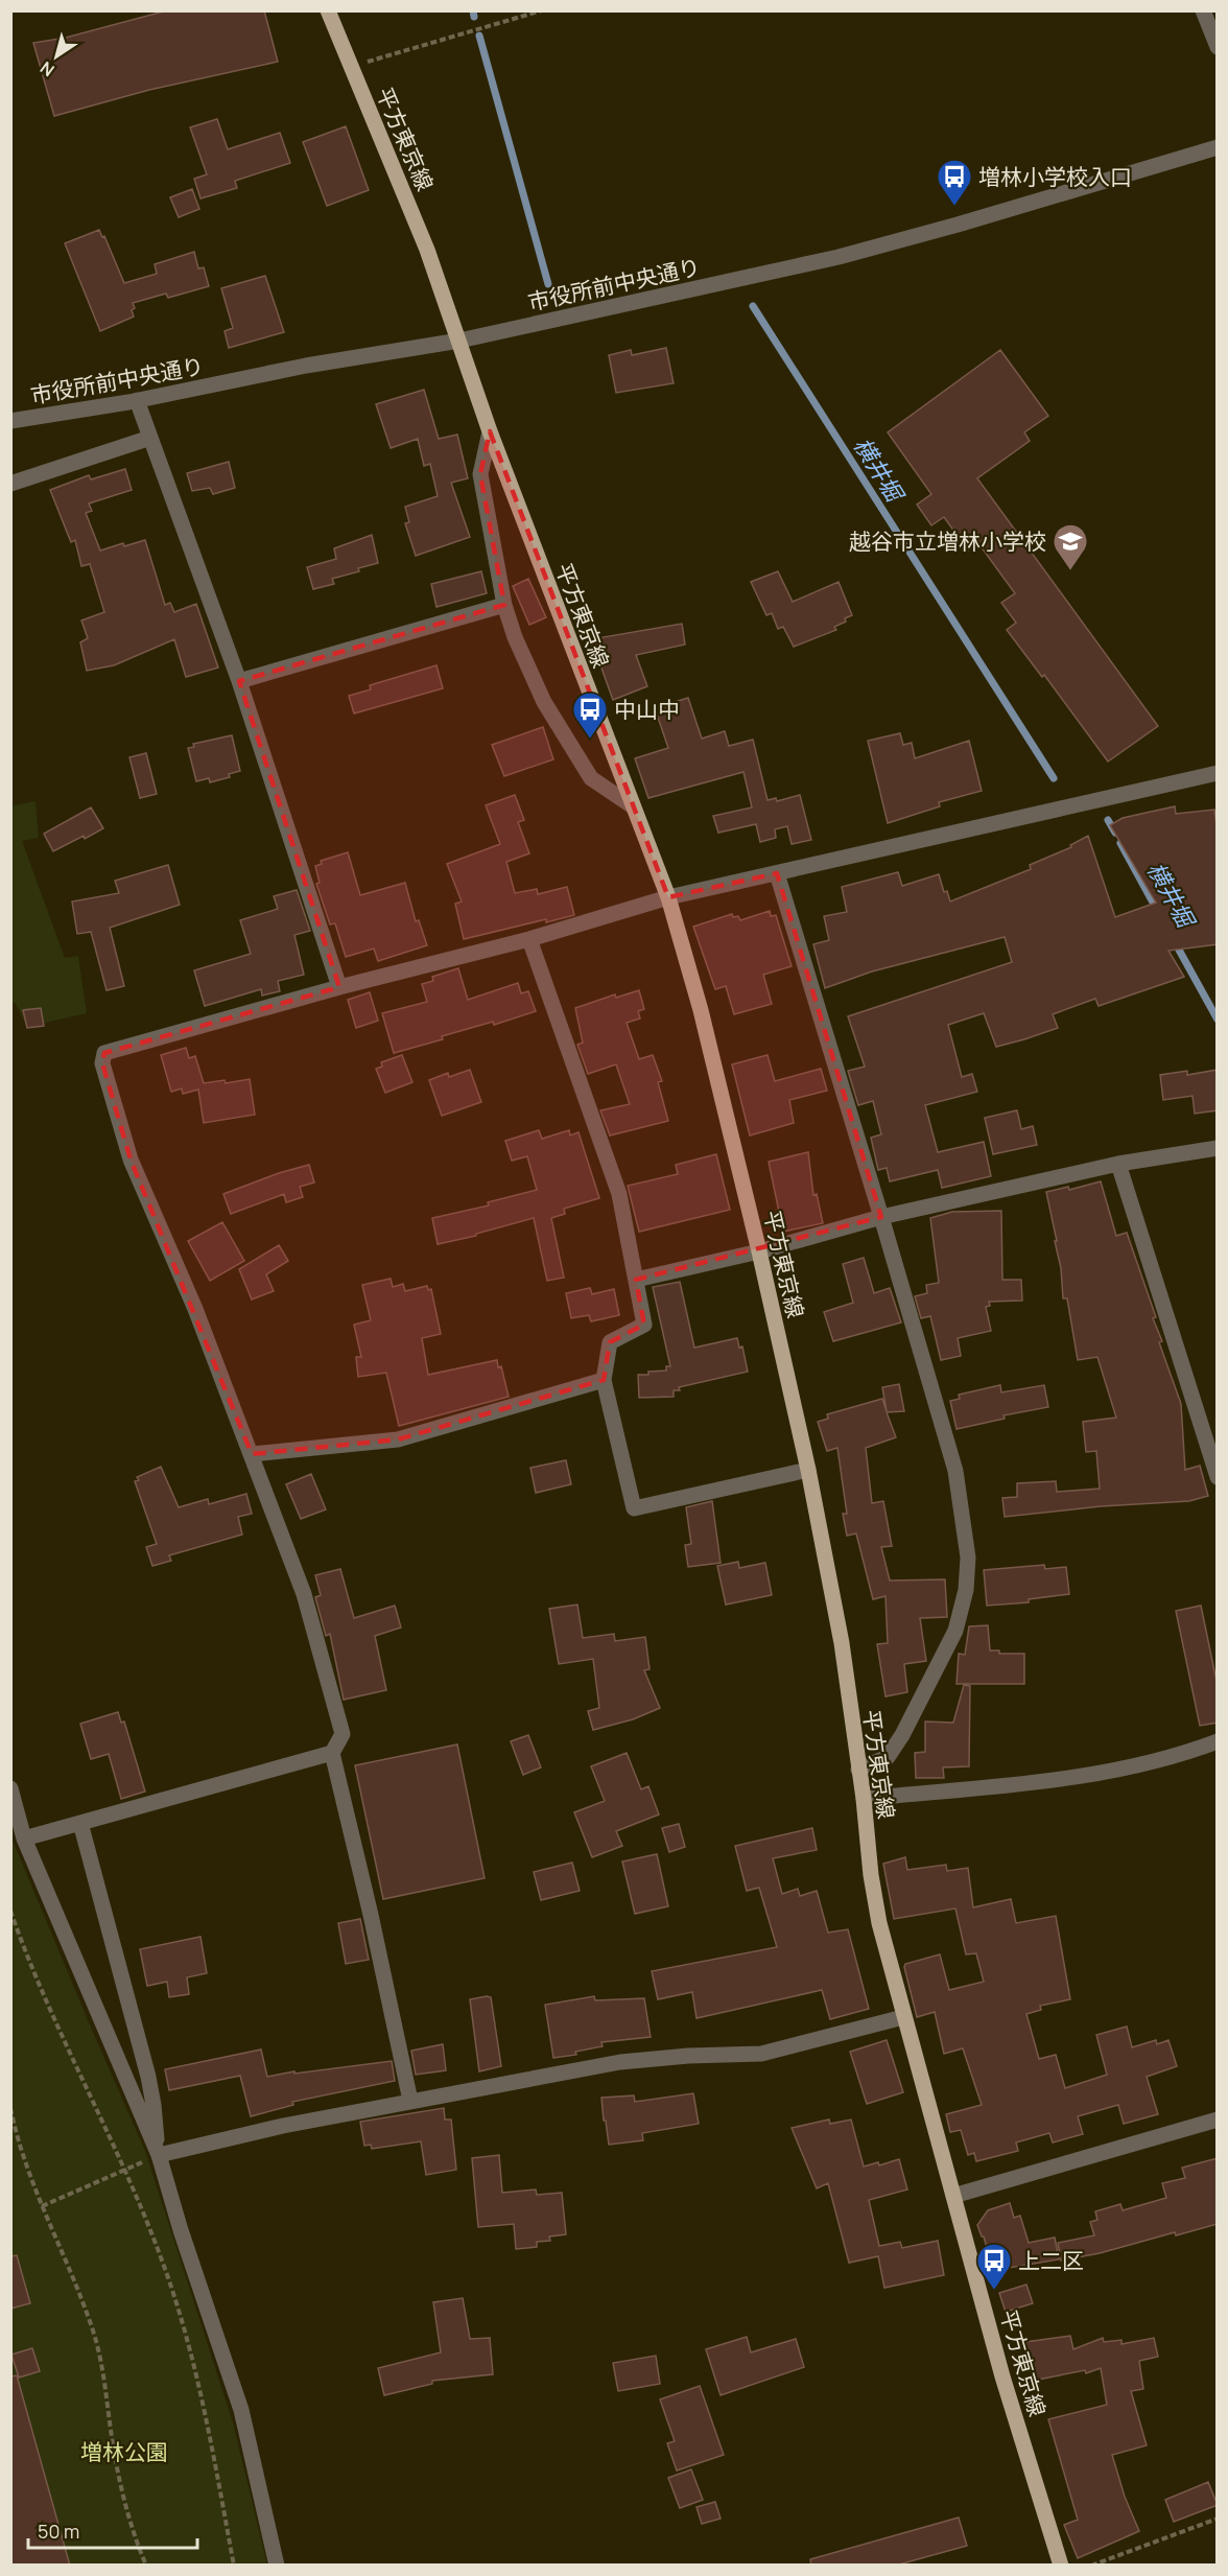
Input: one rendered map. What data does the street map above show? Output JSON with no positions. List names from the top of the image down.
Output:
{
  "streets": {
    "main road": ["平方東京線"],
    "street": ["市役所前中央通り"]
  },
  "crossings": [
    ["平方東京線", "市役所前中央通り"]
  ],
  "water": ["横井堀"],
  "parks": ["増林公園"],
  "places": {
    "bus stop": ["増林小学校入口", "中山中", "上二区"],
    "school or university": ["越谷市立増林小学校"]
  },
  "scale_bar": "50 m",
  "north": "bottom left"
}
